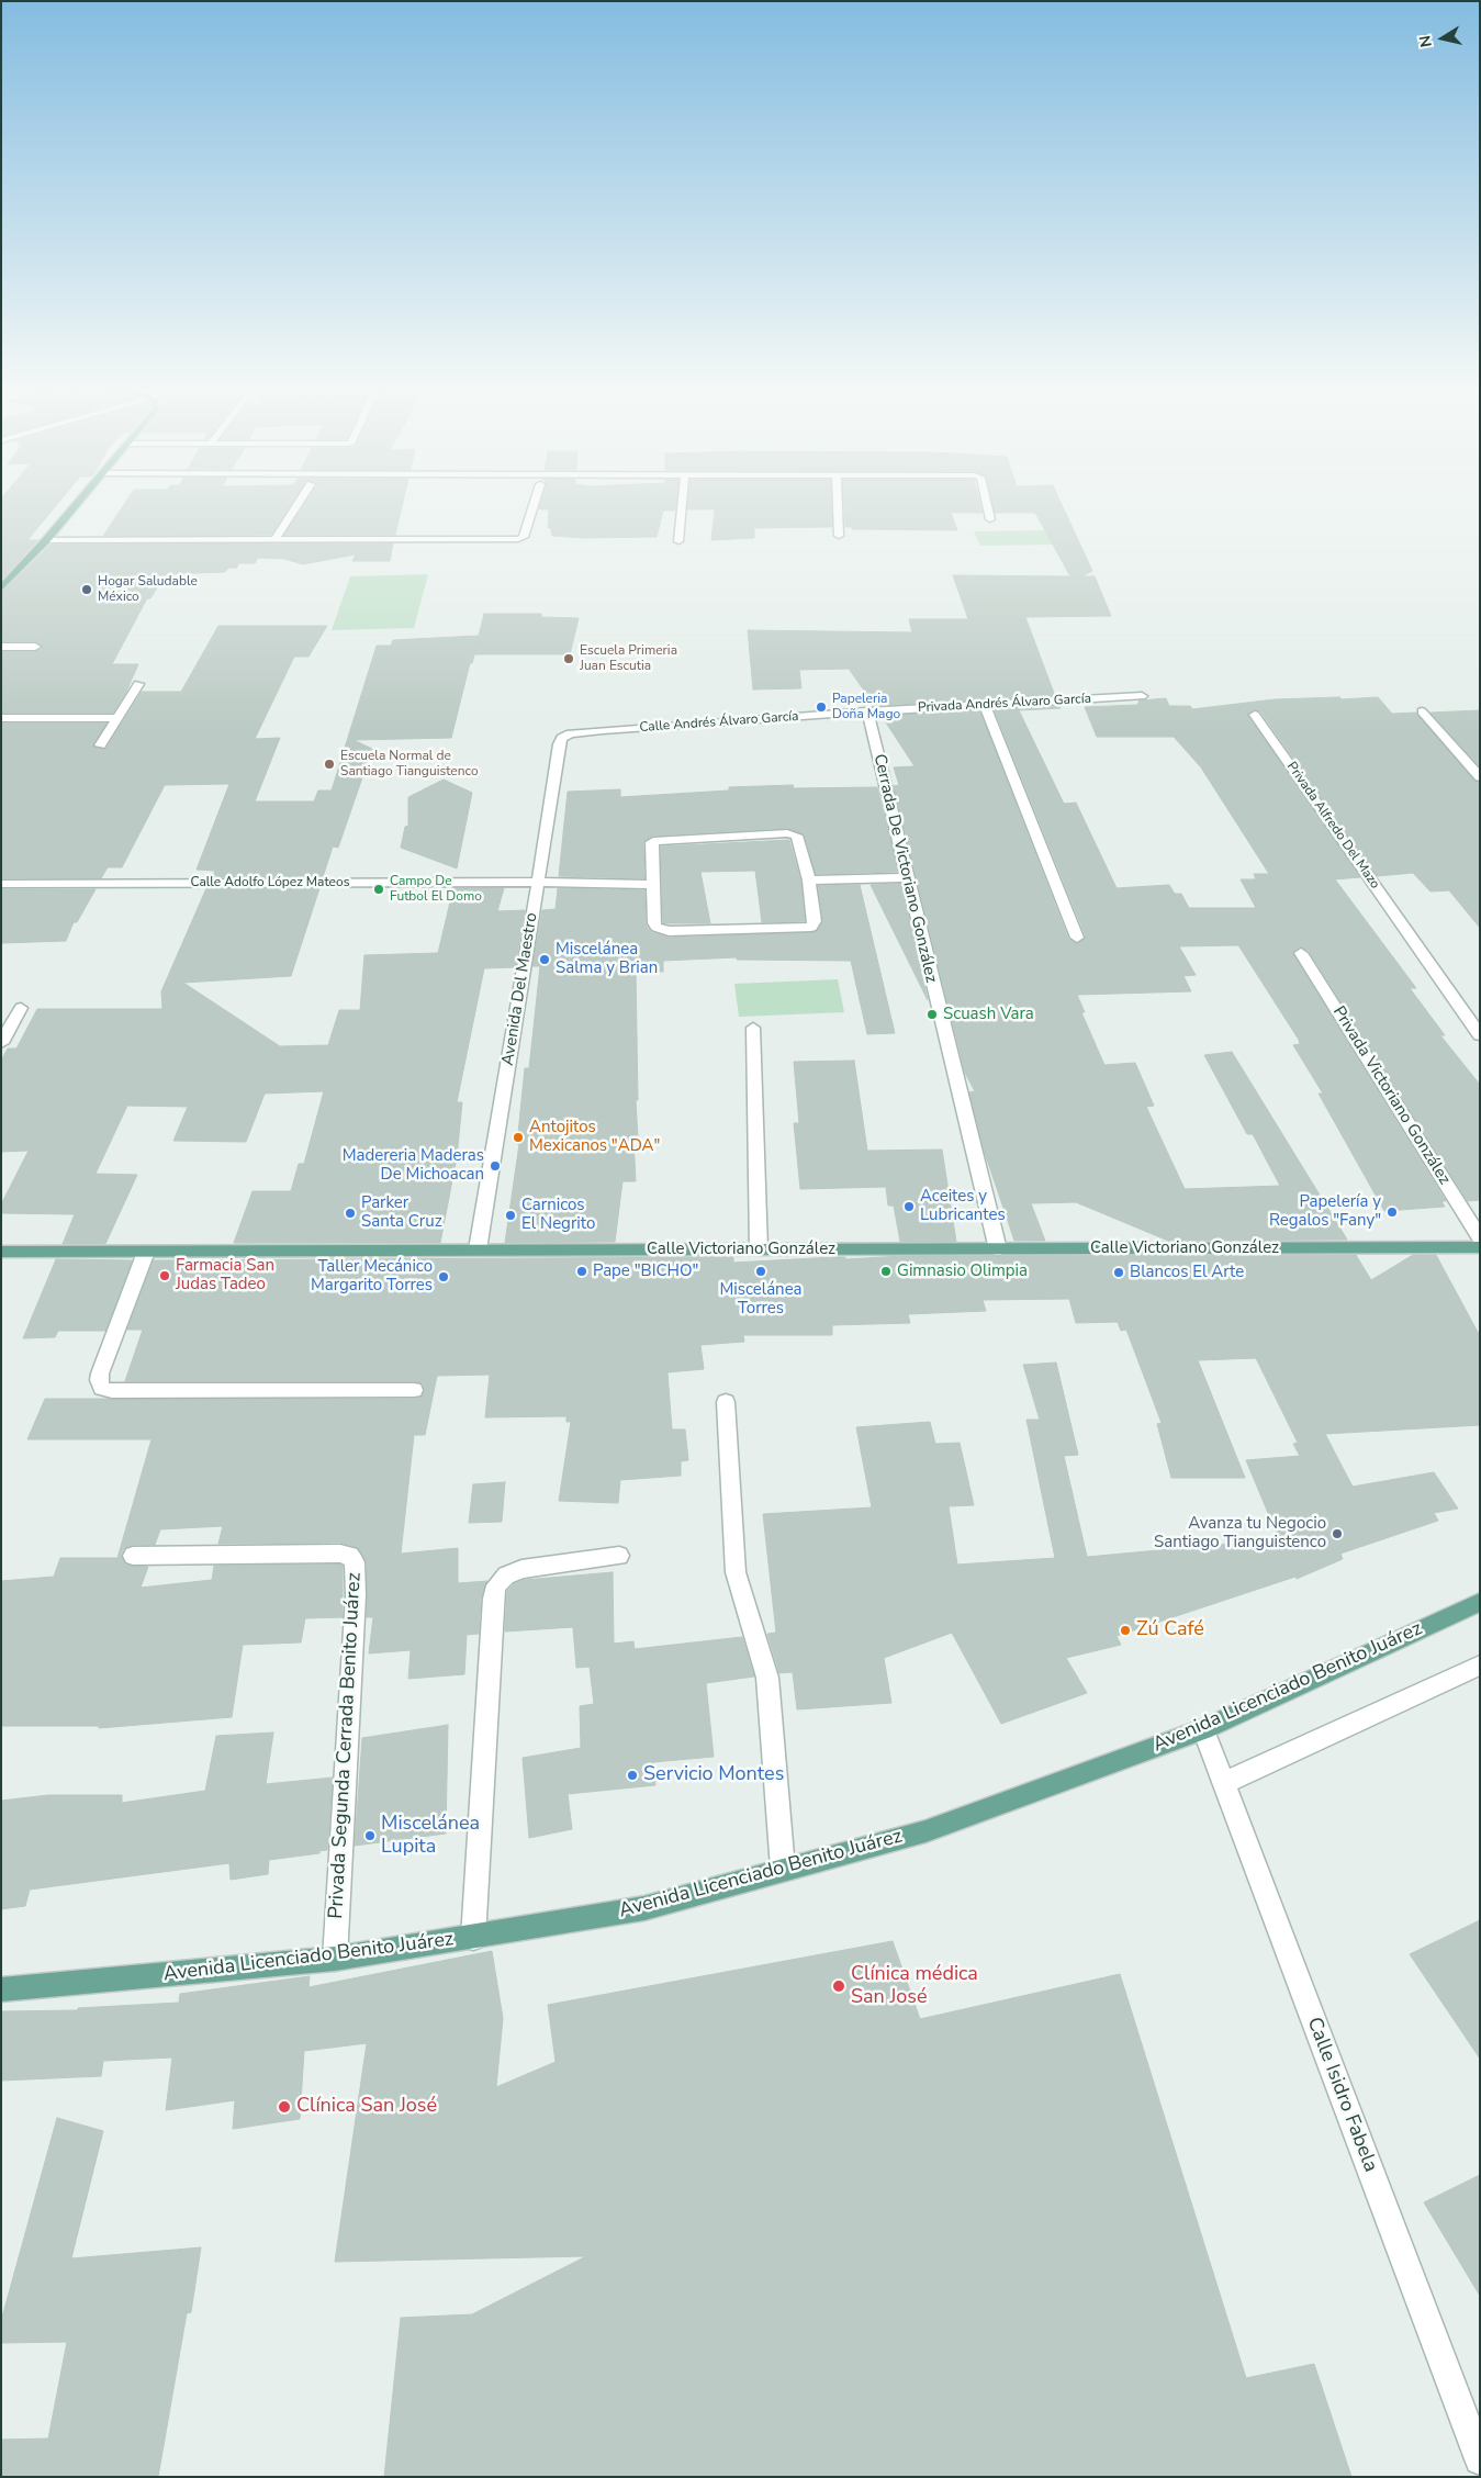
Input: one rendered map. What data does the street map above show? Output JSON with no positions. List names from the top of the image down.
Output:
{
  "streets": {
    "main road": ["Calle Victoriano González", "Avenida Licenciado Benito Juárez"],
    "street": [
      "Privada Andrés Álvaro García",
      "Calle Andrés Álvaro García",
      "Privada Alfredo Del Mazo",
      "Cerrada De Victoriano González",
      "Calle Adolfo López Mateos",
      "Avenida Del Maestro",
      "Privada Victoriano González",
      "Privada Segunda Cerrada Benito Juárez",
      "Calle Isidro Fabela"
    ]
  },
  "crossings": [
    ["Privada Andrés Álvaro García", "Calle Andrés Álvaro García"],
    ["Privada Andrés Álvaro García", "Cerrada De Victoriano González"],
    ["Calle Andrés Álvaro García", "Cerrada De Victoriano González"],
    ["Calle Andrés Álvaro García", "Avenida Del Maestro"],
    ["Cerrada De Victoriano González", "Calle Victoriano González"],
    ["Calle Adolfo López Mateos", "Avenida Del Maestro"],
    ["Avenida Del Maestro", "Calle Victoriano González"],
    ["Avenida Licenciado Benito Juárez", "Privada Segunda Cerrada Benito Juárez"],
    ["Avenida Licenciado Benito Juárez", "Calle Isidro Fabela"]
  ],
  "places": [
    "Hogar Saludable México",
    "Escuela Primeria Juan Escutia",
    "Papeleria Doña Mago",
    "Escuela Normal de Santiago Tianguistenco",
    "Campo De Futbol El Domo",
    "Miscelánea Salma y Brian",
    "Scuash Vara",
    "Antojitos Mexicanos \"ADA\"",
    "Madereria Maderas De Michoacan",
    "Aceites y Lubricantes",
    "Papelería y Regalos \"Fany\"",
    "Parker Santa Cruz",
    "Carnicos El Negrito",
    "Pape \"BICHO\"",
    "Miscelánea Torres",
    "Gimnasio Olimpia",
    "Blancos El Arte",
    "Farmacia San Judas Tadeo",
    "Taller Mecánico Margarito Torres",
    "Avanza tu Negocio Santiago Tianguistenco",
    "Zú Café",
    "Servicio Montes",
    "Miscelánea Lupita",
    "Clínica médica San José",
    "Clínica San José"
  ],
  "north": "left"
}
